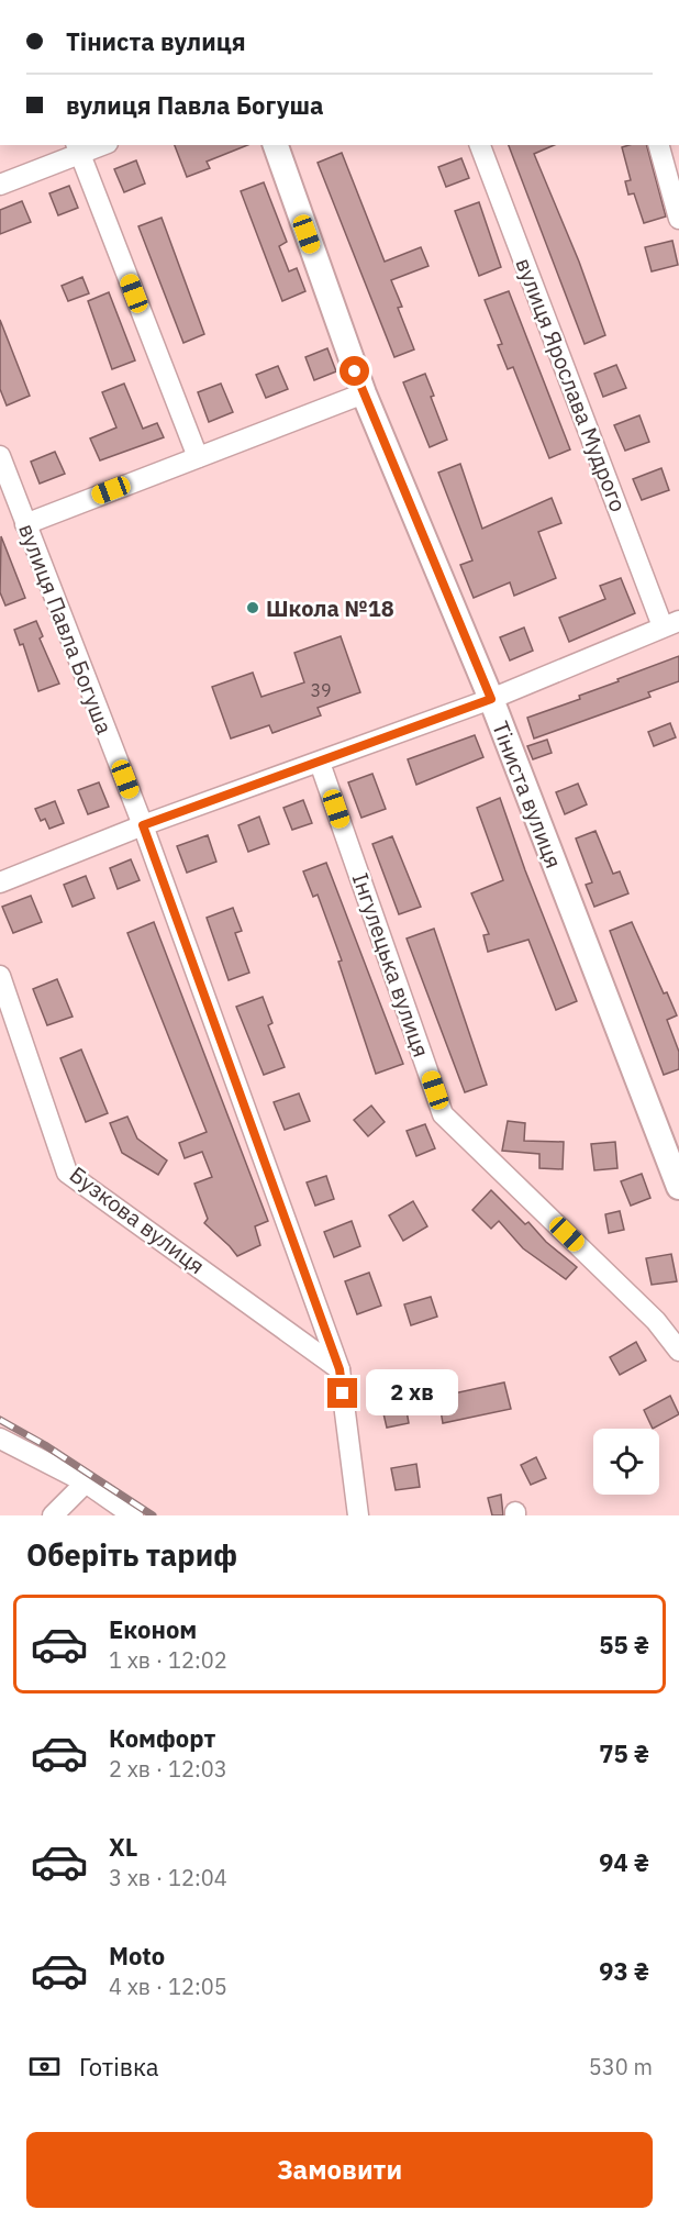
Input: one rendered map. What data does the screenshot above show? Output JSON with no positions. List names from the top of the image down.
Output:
{
  "streets": {
    "street": [
      "вулиця Ярослава Мудрого",
      "вулиця Павла Богуша",
      "Тіниста вулиця",
      "Інгулецька вулиця",
      "Бузкова вулиця"
    ]
  },
  "crossings": [
    ["вулиця Павла Богуша", "Бузкова вулиця"]
  ],
  "places": ["Школа №18"],
  "house_numbers": ["39"],
  "page": {
    "banner": ["Тіниста вулиця", "вулиця Павла Богуша"],
    "bubble": "2 хв",
    "heading": "Оберіть тариф",
    "list": [
      {
        "name": "Економ",
        "note": "1 хв · 12:02",
        "value": "55 ₴"
      },
      {
        "name": "Комфорт",
        "note": "2 хв · 12:03",
        "value": "75 ₴"
      },
      {
        "name": "XL",
        "note": "3 хв · 12:04",
        "value": "94 ₴"
      },
      {
        "name": "Moto",
        "note": "4 хв · 12:05",
        "value": "93 ₴"
      }
    ],
    "pay": ["Готівка", "530 m"],
    "buttons": "Замовити"
  }
}
